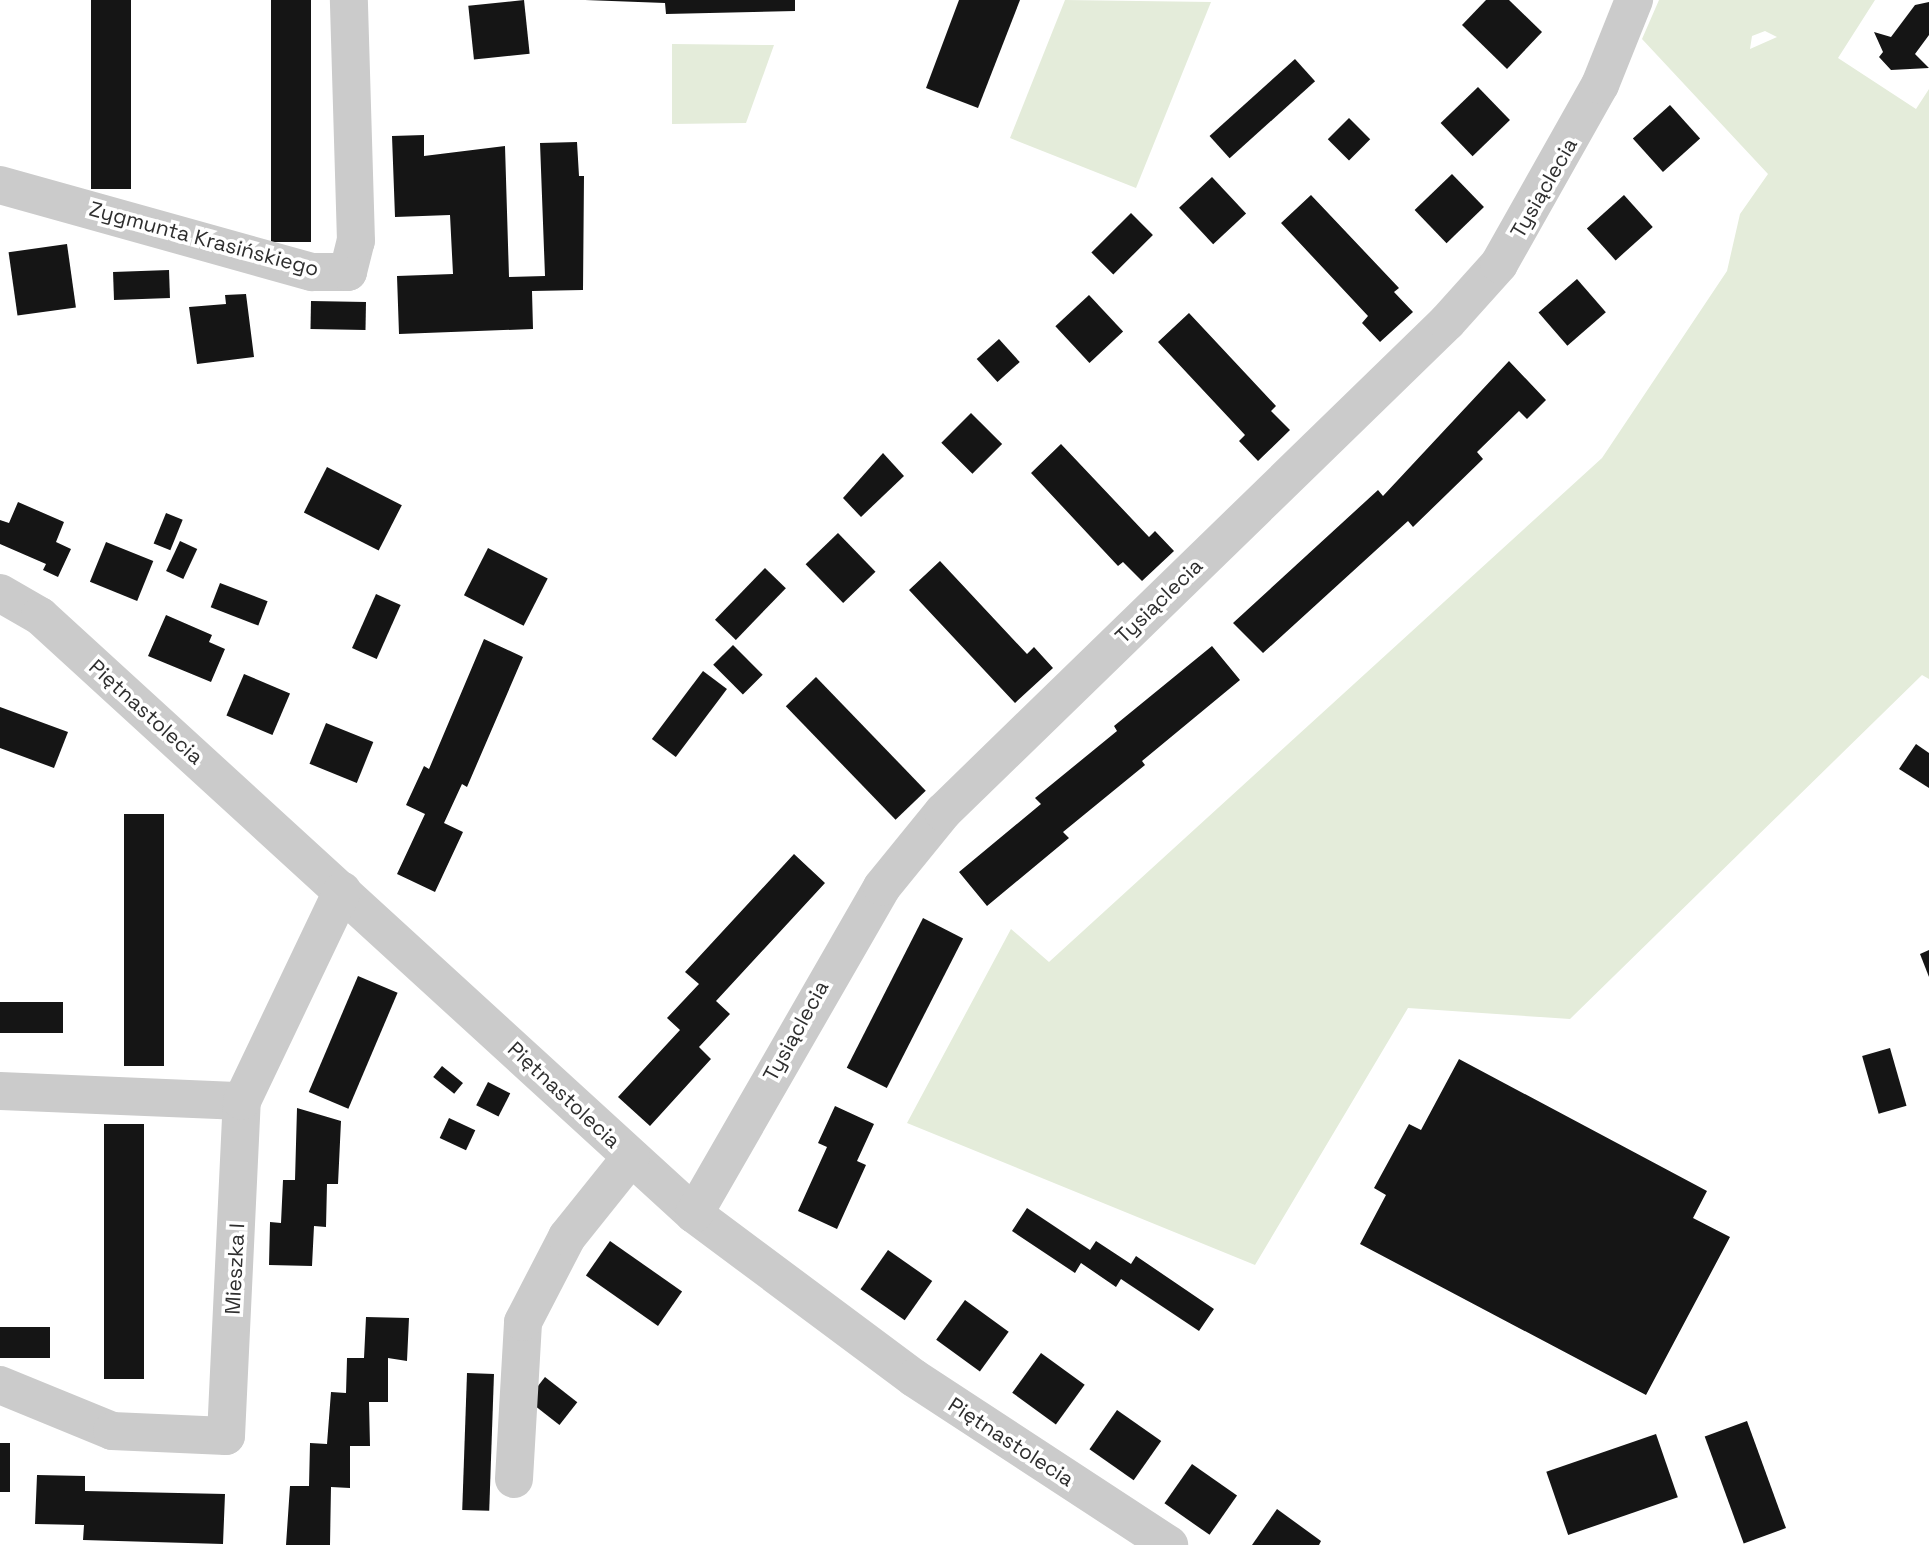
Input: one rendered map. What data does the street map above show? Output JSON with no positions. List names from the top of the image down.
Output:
{
  "streets": {
    "street": [
      "Tysiąclecia",
      "Zygmunta Krasińskiego",
      "Piętnastolecia",
      "Mieszka I"
    ]
  },
  "crossings": [
    ["Tysiąclecia", "Piętnastolecia"],
    ["Piętnastolecia", "Mieszka I"]
  ]
}
